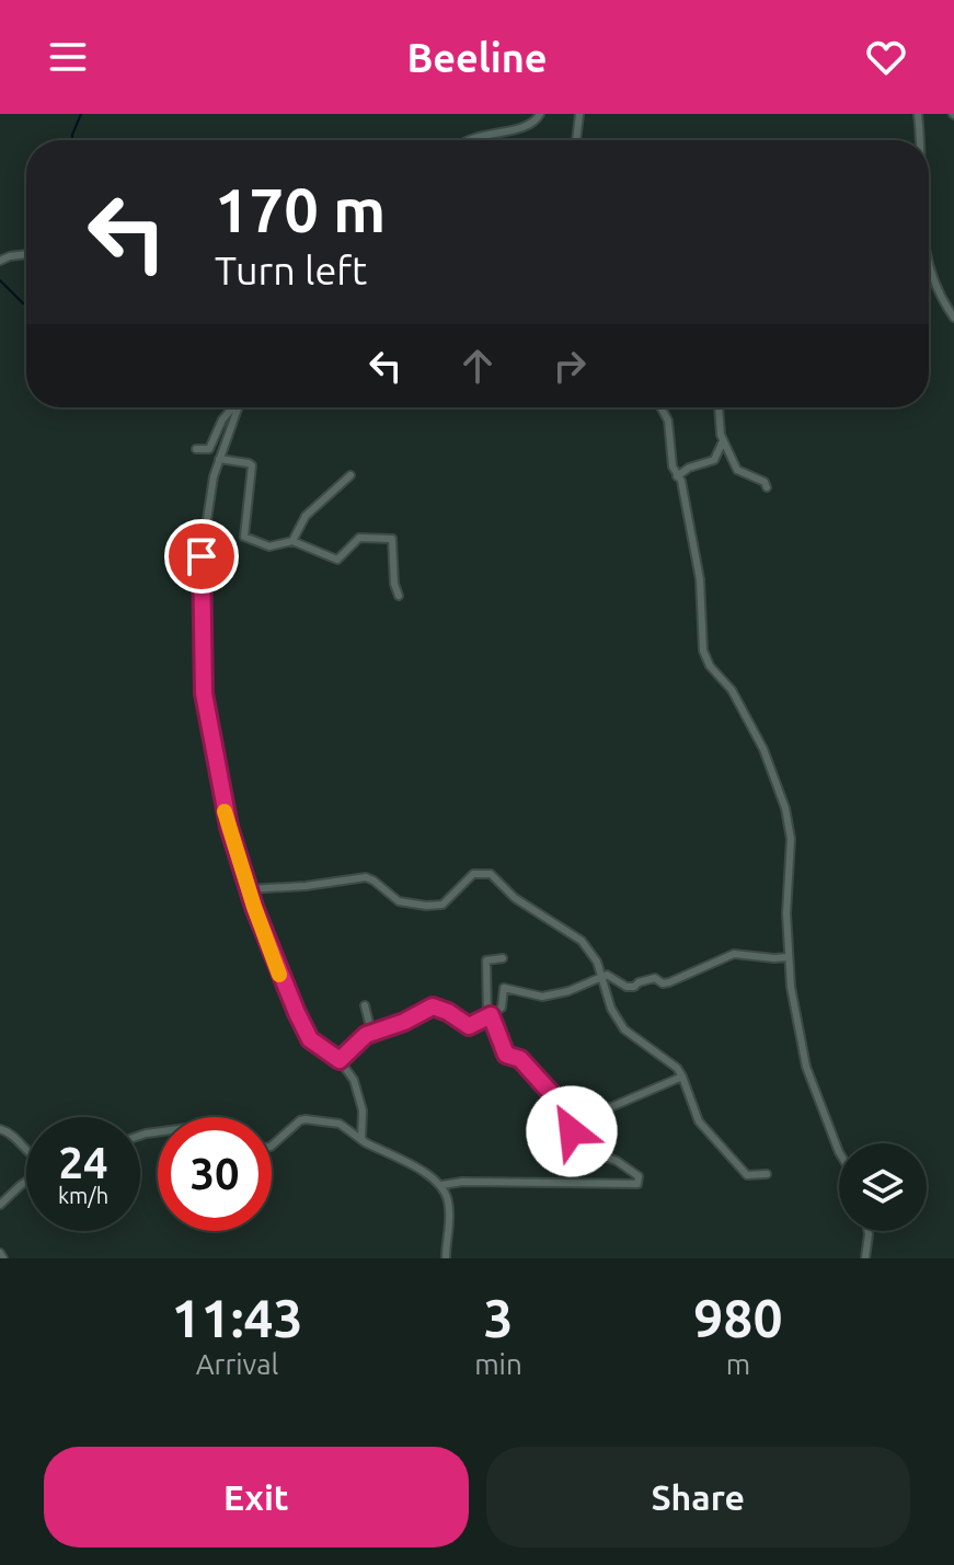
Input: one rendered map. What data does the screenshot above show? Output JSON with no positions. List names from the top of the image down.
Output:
{
  "page": {
    "header": "Beeline",
    "turn": ["170 m", "Turn left"],
    "speed": "24 km/h",
    "limit": "30",
    "eta": [
      "11:43",
      "Arrival",
      "3",
      "min",
      "980",
      "m"
    ],
    "buttons": ["Exit", "Share"]
  }
}
